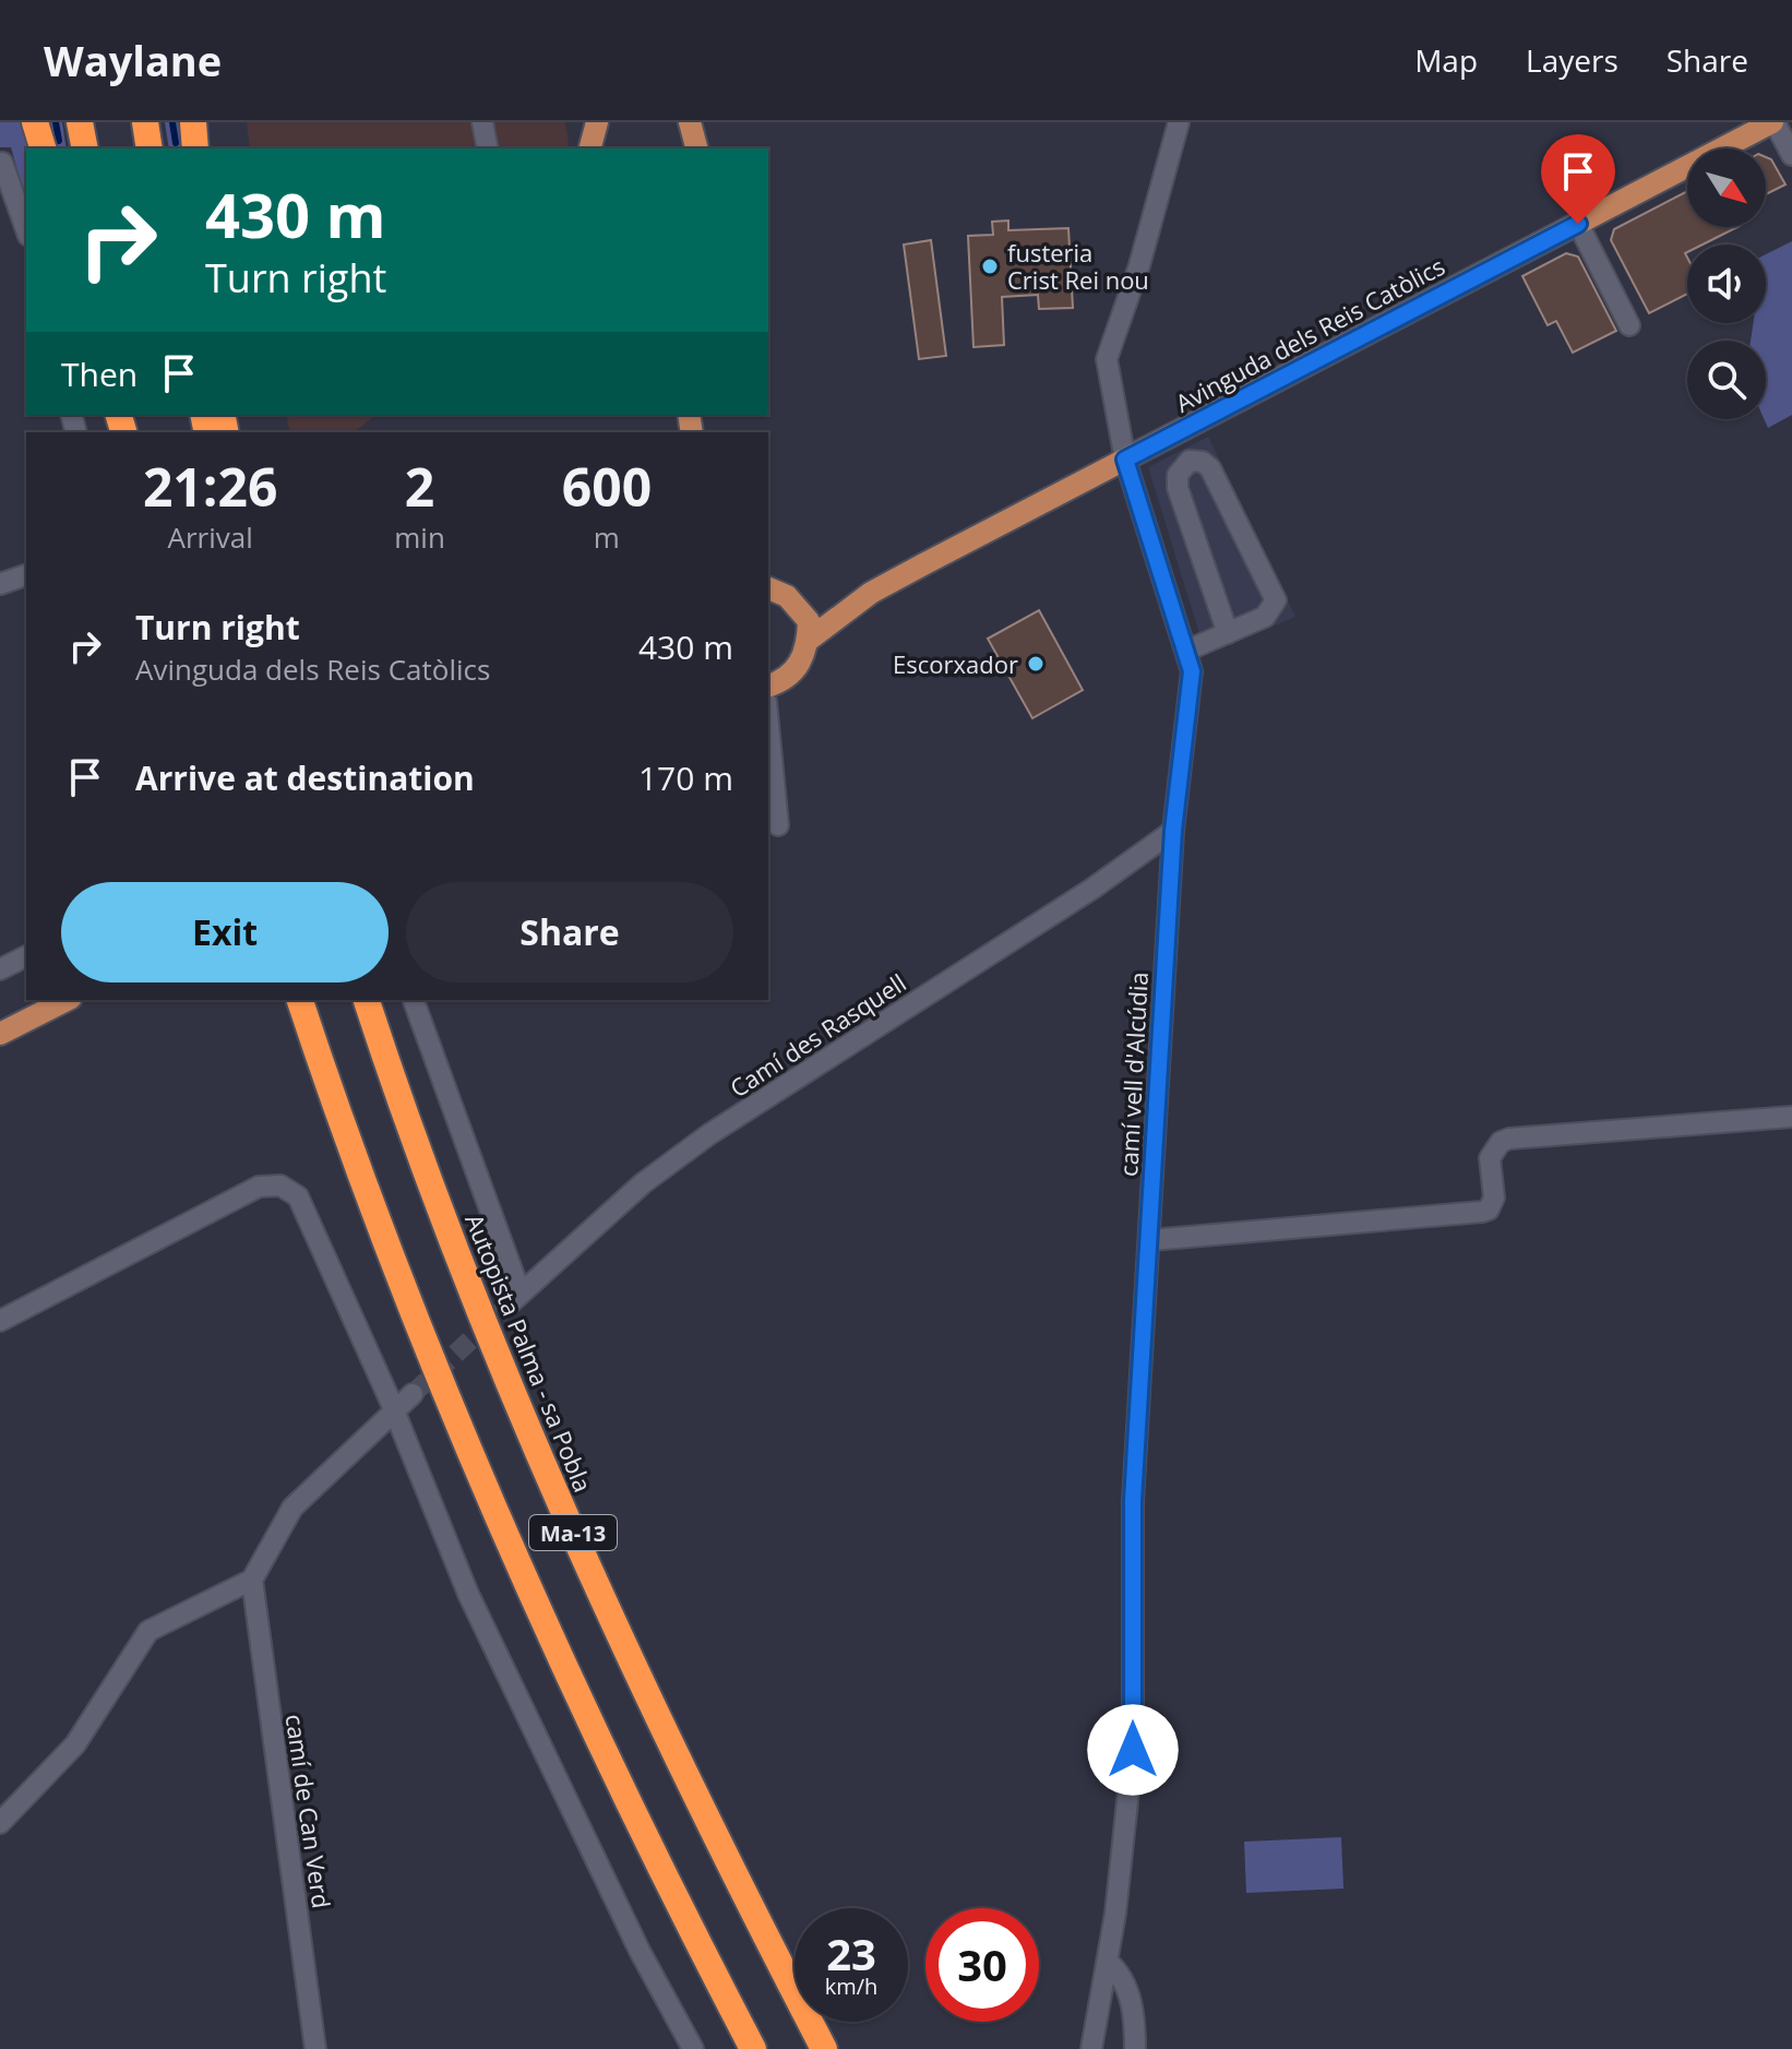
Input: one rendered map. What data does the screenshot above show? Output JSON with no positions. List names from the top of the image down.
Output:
{
  "streets": {
    "highway": ["Autopista Palma - sa Pobla", "Ma-13"],
    "main road": ["Avinguda dels Reis Catòlics"],
    "street": ["Camí des Rasquell", "camí vell d'Alcúdia", "camí de Can Verd"]
  },
  "crossings": [
    ["Avinguda dels Reis Catòlics", "camí vell d'Alcúdia"],
    ["Camí des Rasquell", "camí vell d'Alcúdia"]
  ],
  "places": ["fusteria Crist Rei nou", "Escorxador"],
  "north": "bottom right",
  "page": {
    "header": "Waylane",
    "nav": ["Map", "Layers", "Share"],
    "turn": ["430 m", "Turn right"],
    "then": "Then",
    "eta": [
      "21:26",
      "Arrival",
      "2",
      "min",
      "600",
      "m"
    ],
    "list": [
      {
        "name": "Turn right",
        "note": "Avinguda dels Reis Catòlics",
        "value": "430 m"
      },
      {
        "name": "Arrive at destination",
        "value": "170 m"
      }
    ],
    "buttons": ["Exit", "Share"],
    "speed": "23 km/h",
    "limit": "30"
  }
}
